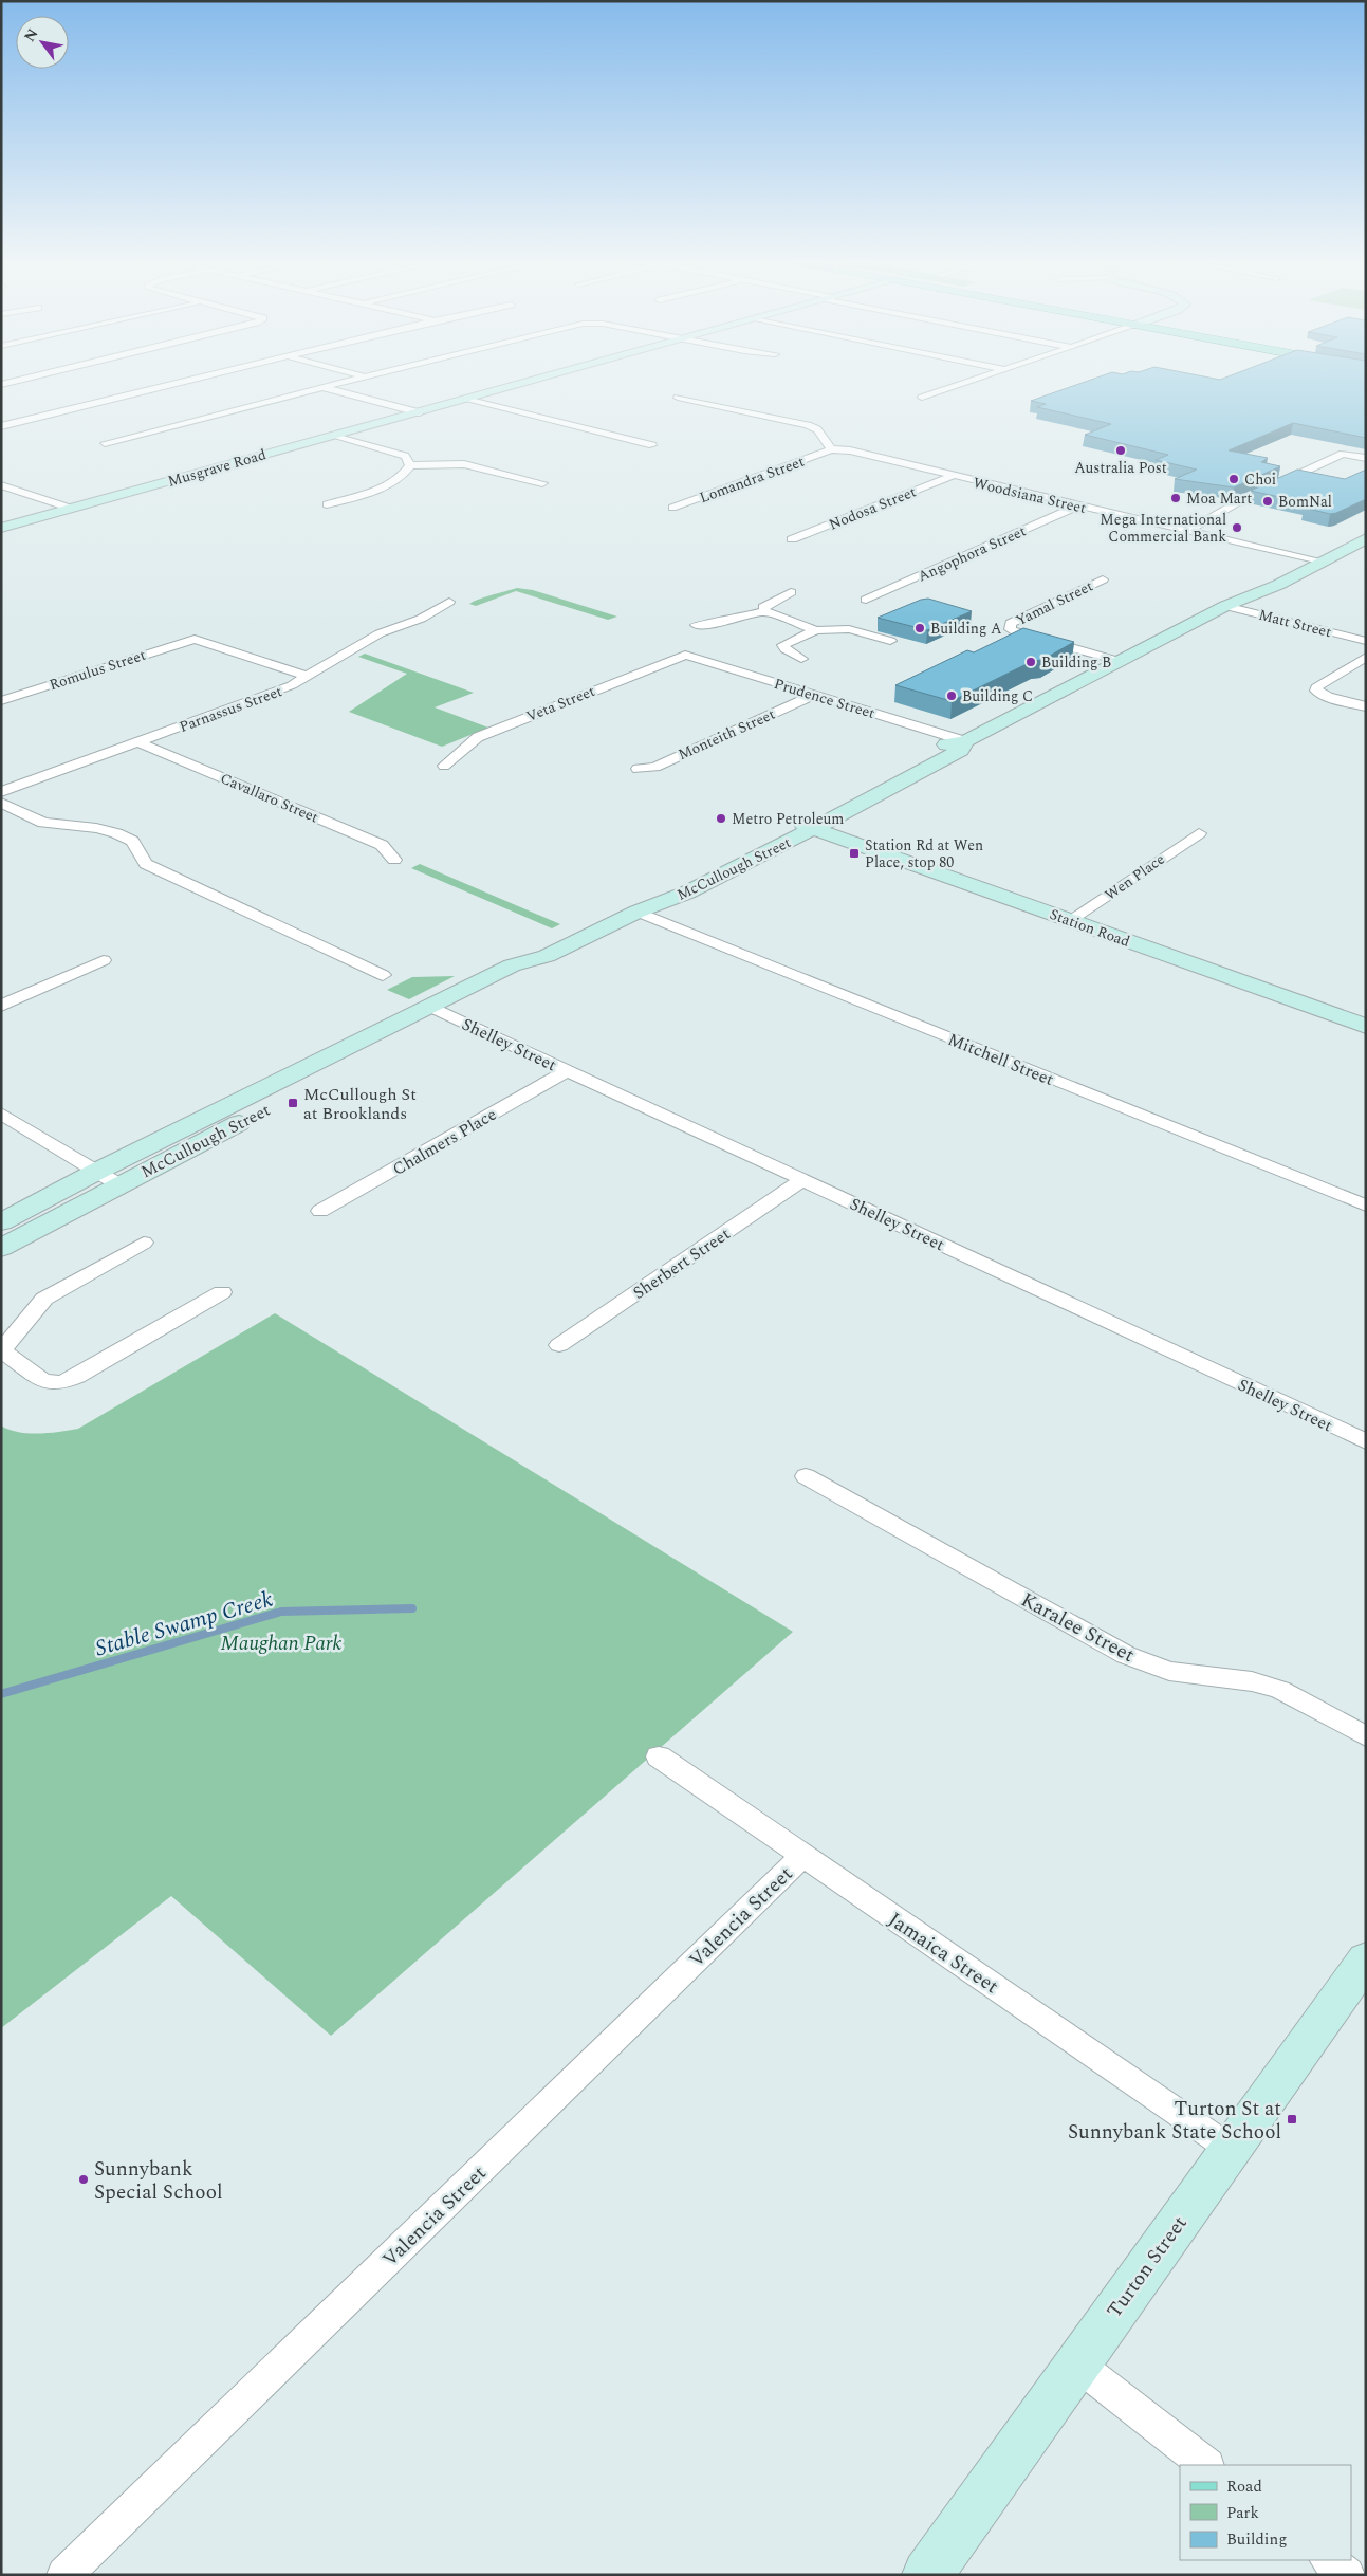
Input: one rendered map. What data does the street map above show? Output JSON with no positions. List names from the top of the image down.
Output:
{
  "streets": {
    "main road": ["McCullough Street"],
    "street": [
      "Musgrave Road",
      "Lomandra Street",
      "Woodsiana Street",
      "Nodosa Street",
      "Angophora Street",
      "Yamal Street",
      "Matt Street",
      "Romulus Street",
      "Prudence Street",
      "Veta Street",
      "Parnassus Street",
      "Monteith Street",
      "Cavallaro Street",
      "Wen Place",
      "Station Road",
      "Shelley Street",
      "Mitchell Street",
      "Chalmers Place",
      "Sherbert Street",
      "Karalee Street",
      "Valencia Street",
      "Jamaica Street",
      "Turton Street"
    ]
  },
  "crossings": [
    ["Lomandra Street", "Woodsiana Street"],
    ["Woodsiana Street", "Nodosa Street"],
    ["Woodsiana Street", "Angophora Street"],
    ["Woodsiana Street", "McCullough Street"],
    ["Matt Street", "McCullough Street"],
    ["Romulus Street", "Parnassus Street"],
    ["Prudence Street", "Veta Street"],
    ["Prudence Street", "Monteith Street"],
    ["Prudence Street", "McCullough Street"],
    ["Parnassus Street", "Cavallaro Street"],
    ["McCullough Street", "Station Road"],
    ["McCullough Street", "Shelley Street"],
    ["McCullough Street", "Mitchell Street"],
    ["Wen Place", "Station Road"],
    ["Shelley Street", "Chalmers Place"],
    ["Shelley Street", "Sherbert Street"],
    ["Valencia Street", "Jamaica Street"],
    ["Jamaica Street", "Turton Street"]
  ],
  "water": ["Stable Swamp Creek"],
  "parks": ["Maughan Park"],
  "places": {
    "other": [
      "Australia Post",
      "Choi",
      "Moa Mart",
      "BomNal",
      "Mega International Commercial Bank",
      "Building A",
      "Building B",
      "Building C",
      "Metro Petroleum",
      "Sunnybank Special School"
    ],
    "transit": ["Station Rd at Wen Place, stop 80", "McCullough St at Brooklands", "Turton St at Sunnybank State School"]
  },
  "legend": ["Road", "Park", "Building"],
  "north": "top left"
}
